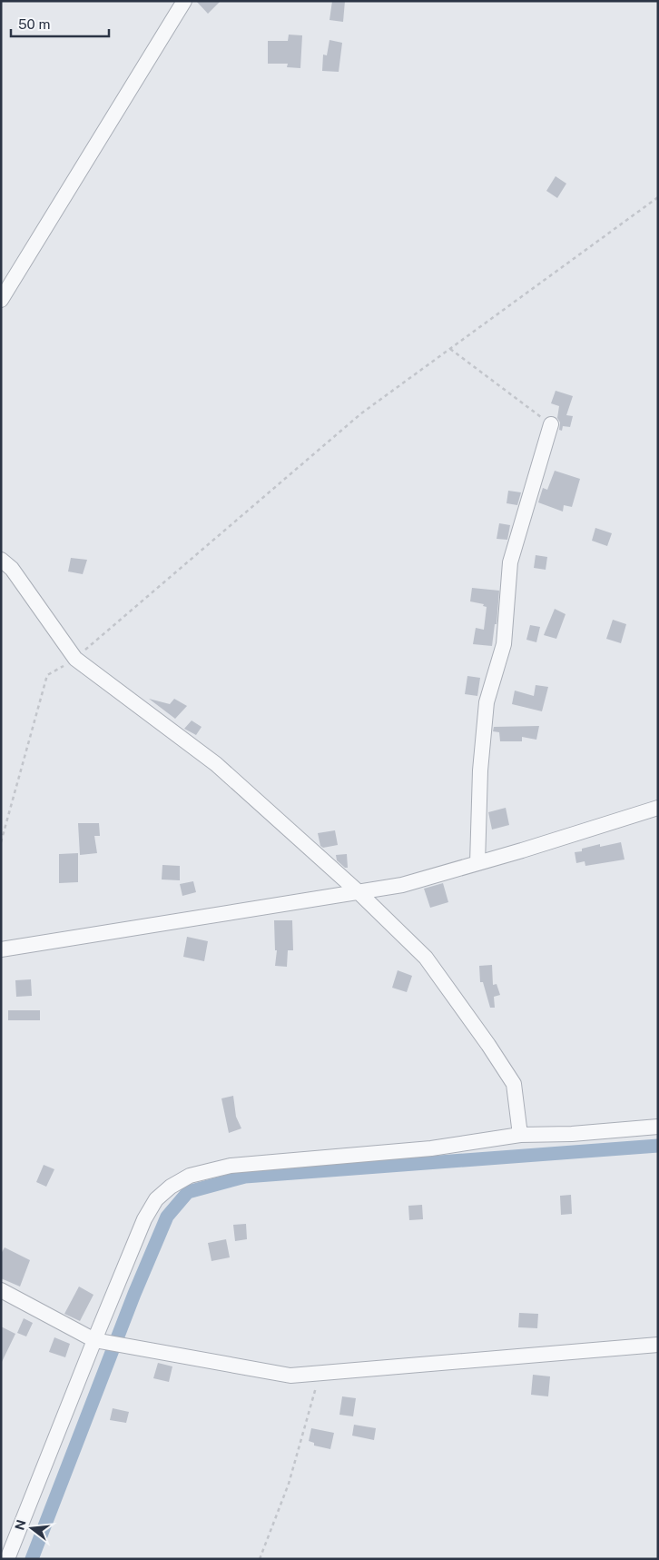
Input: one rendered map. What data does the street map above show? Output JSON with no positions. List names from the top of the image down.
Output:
{
  "scale_bar": "50 m",
  "north": "left"
}
